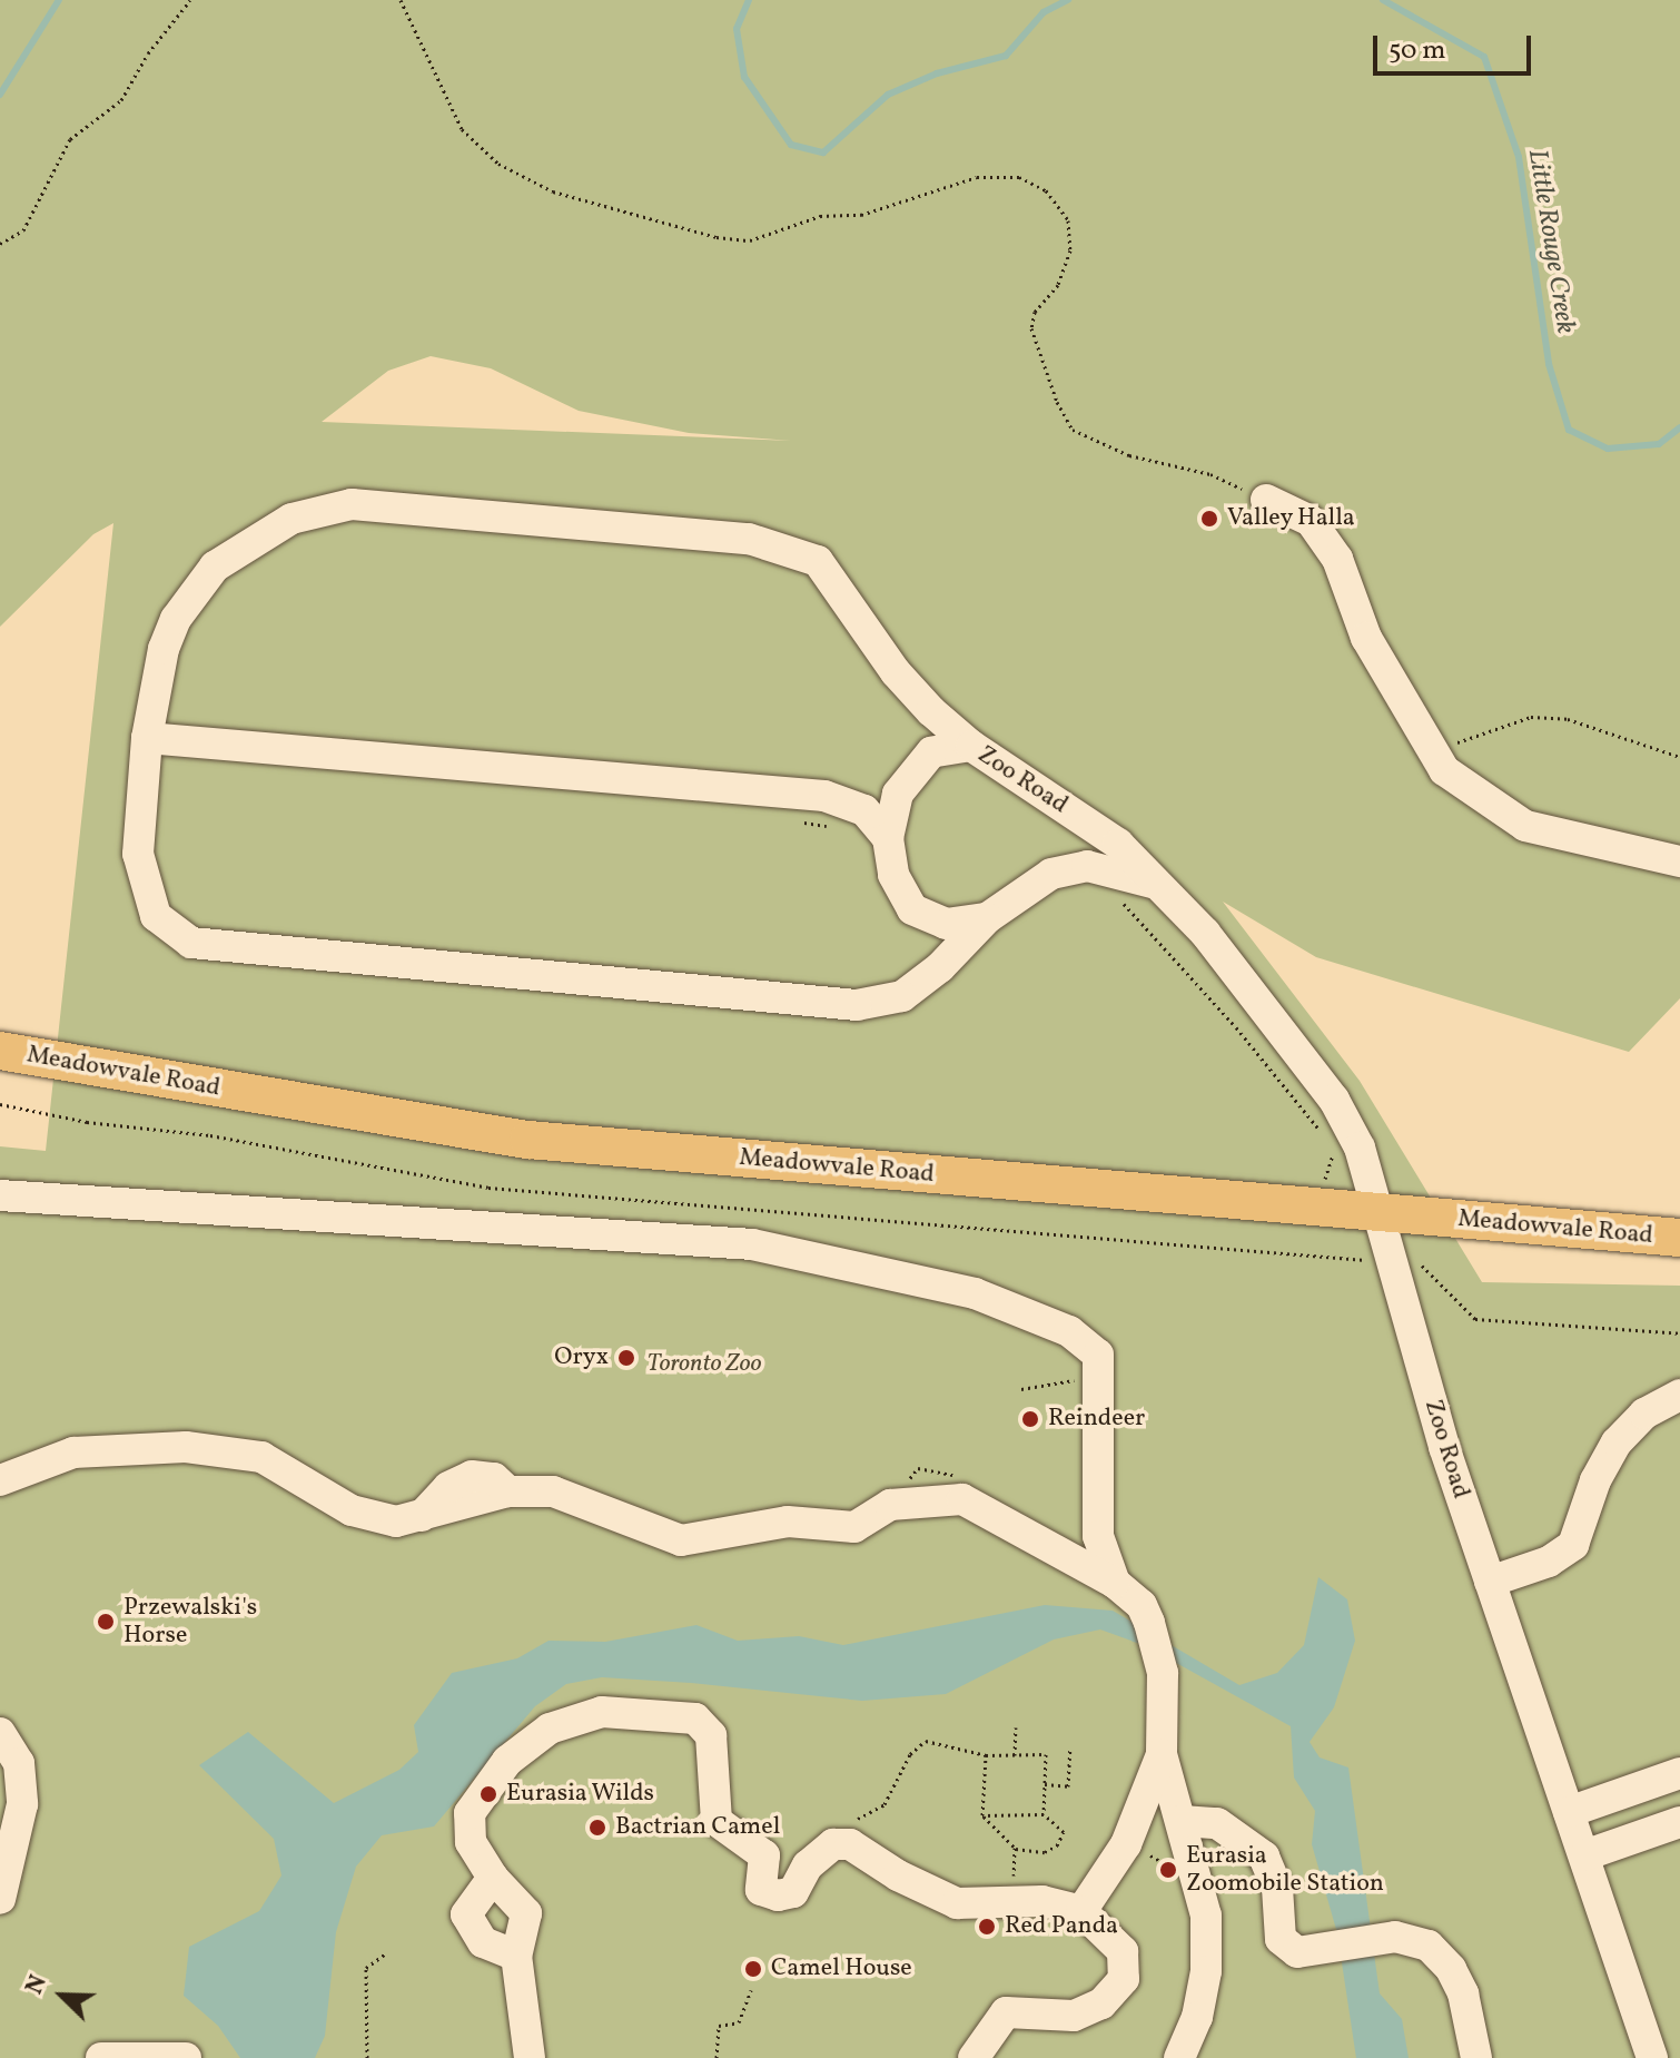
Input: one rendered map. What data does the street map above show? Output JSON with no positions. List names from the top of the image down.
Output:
{
  "streets": {
    "main road": ["Meadowvale Road"],
    "street": ["Zoo Road"]
  },
  "crossings": [
    ["Zoo Road", "Meadowvale Road"]
  ],
  "water": ["Little Rouge Creek"],
  "parks": ["Toronto Zoo"],
  "places": [
    "Valley Halla",
    "Oryx",
    "Reindeer",
    "Przewalski's Horse",
    "Eurasia Wilds",
    "Bactrian Camel",
    "Eurasia Zoomobile Station",
    "Red Panda",
    "Camel House"
  ],
  "scale_bar": "50 m",
  "north": "top left"
}
